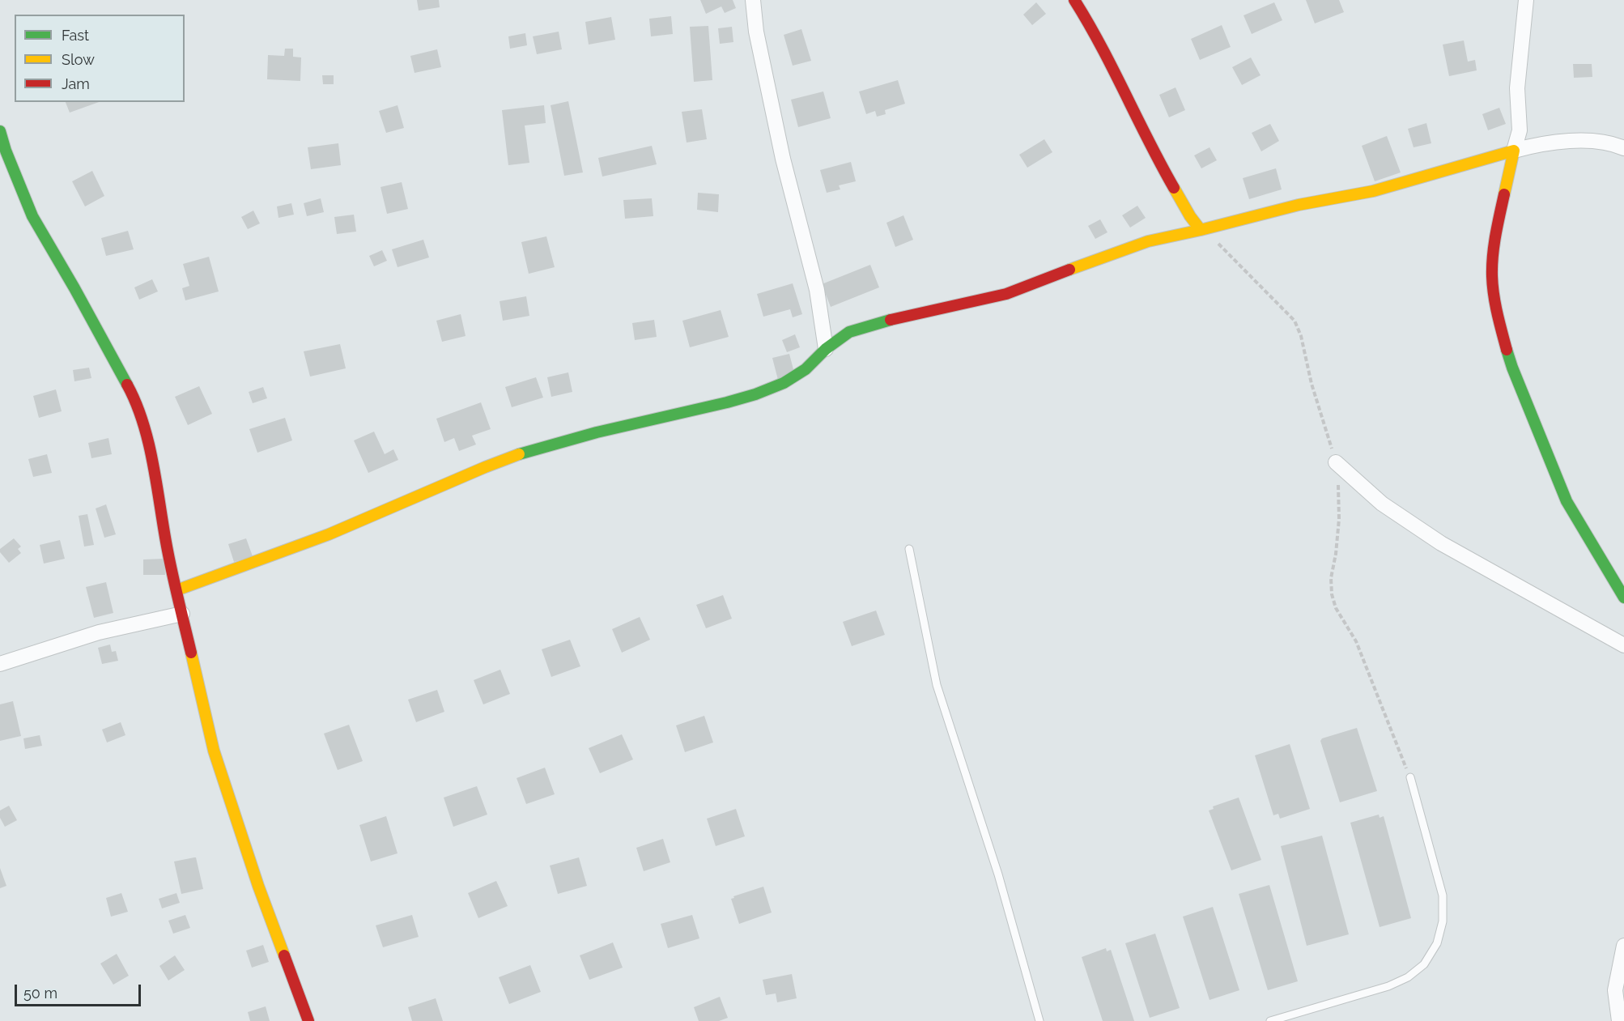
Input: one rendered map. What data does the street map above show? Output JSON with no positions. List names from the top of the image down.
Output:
{
  "legend": ["Fast", "Slow", "Jam"],
  "scale_bar": "50 m"
}
